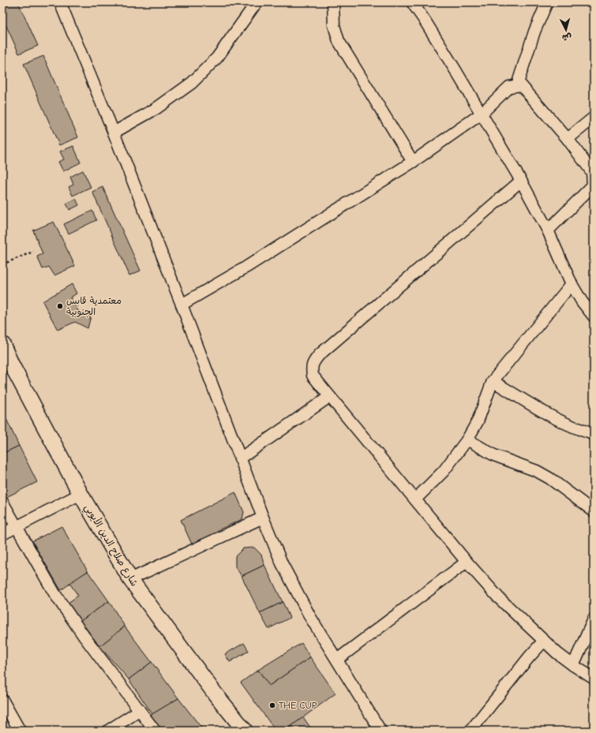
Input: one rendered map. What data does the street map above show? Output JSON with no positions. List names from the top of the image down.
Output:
{
  "streets": {
    "main road": ["شارع صلاح الدين الأيوبي"]
  },
  "places": ["معتمدية قابس الجنوبية", "THE CUP"],
  "north": "bottom"
}
